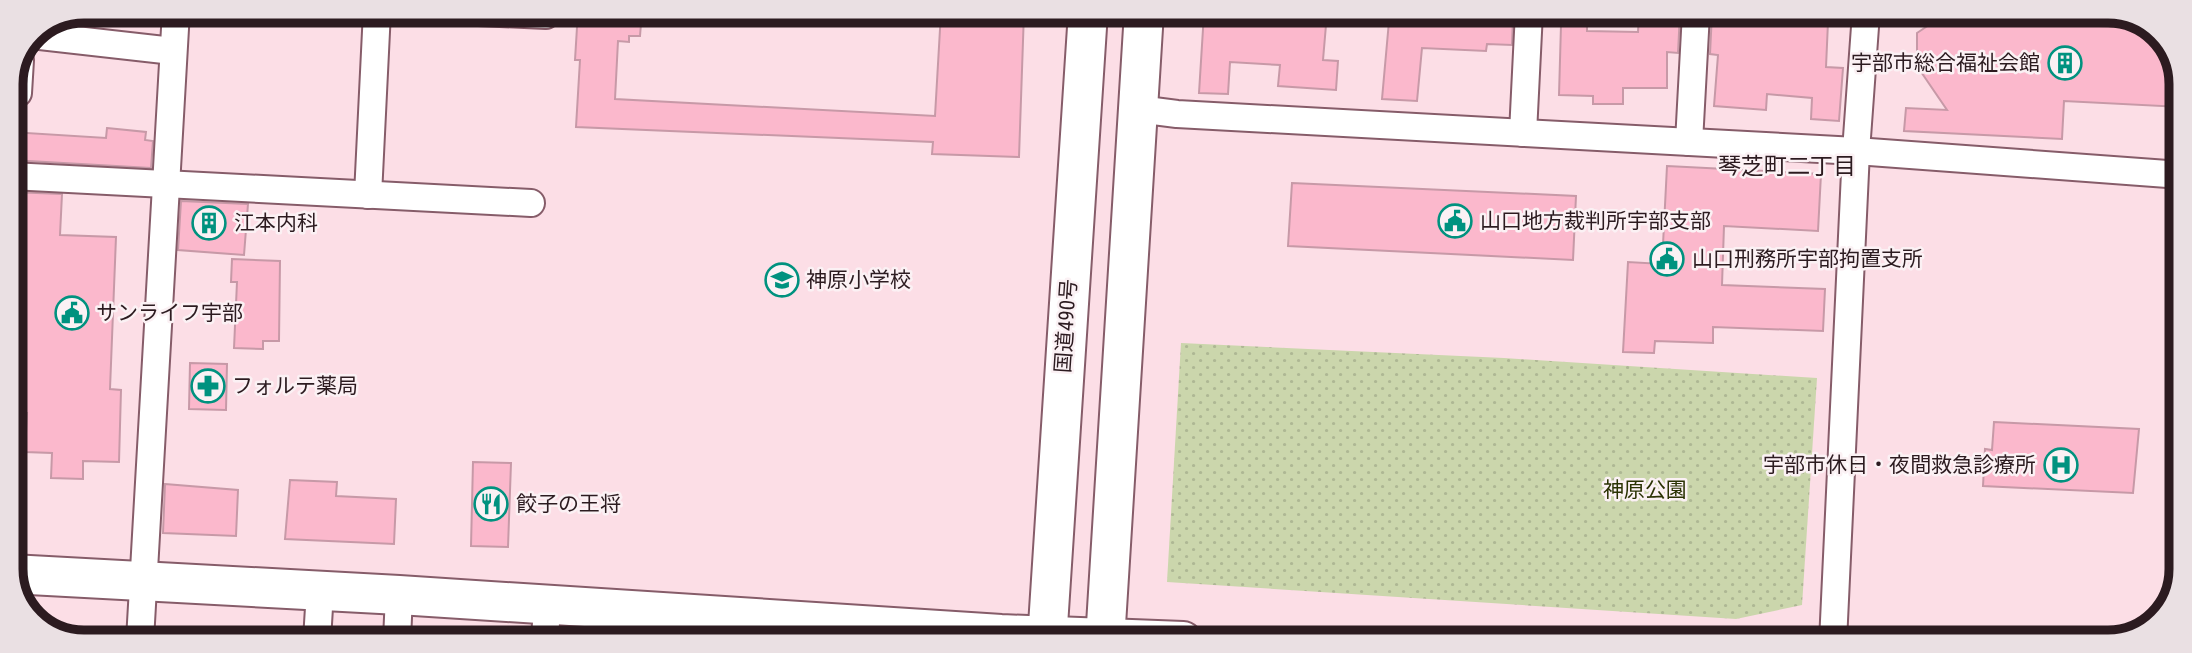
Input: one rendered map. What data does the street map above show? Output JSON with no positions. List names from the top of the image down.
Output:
{
  "streets": {
    "main road": ["国道490号"]
  },
  "districts": ["琴芝町二丁目"],
  "parks": ["神原公園"],
  "places": {
    "building": ["宇部市総合福祉会館", "江本内科"],
    "public building": ["山口地方裁判所宇部支部", "山口刑務所宇部拘置支所", "サンライフ宇部"],
    "school or university": ["神原小学校"],
    "pharmacy": ["フォルテ薬局"],
    "hospital": ["宇部市休日・夜間救急診療所"],
    "restaurant": ["餃子の王将"]
  }
}
